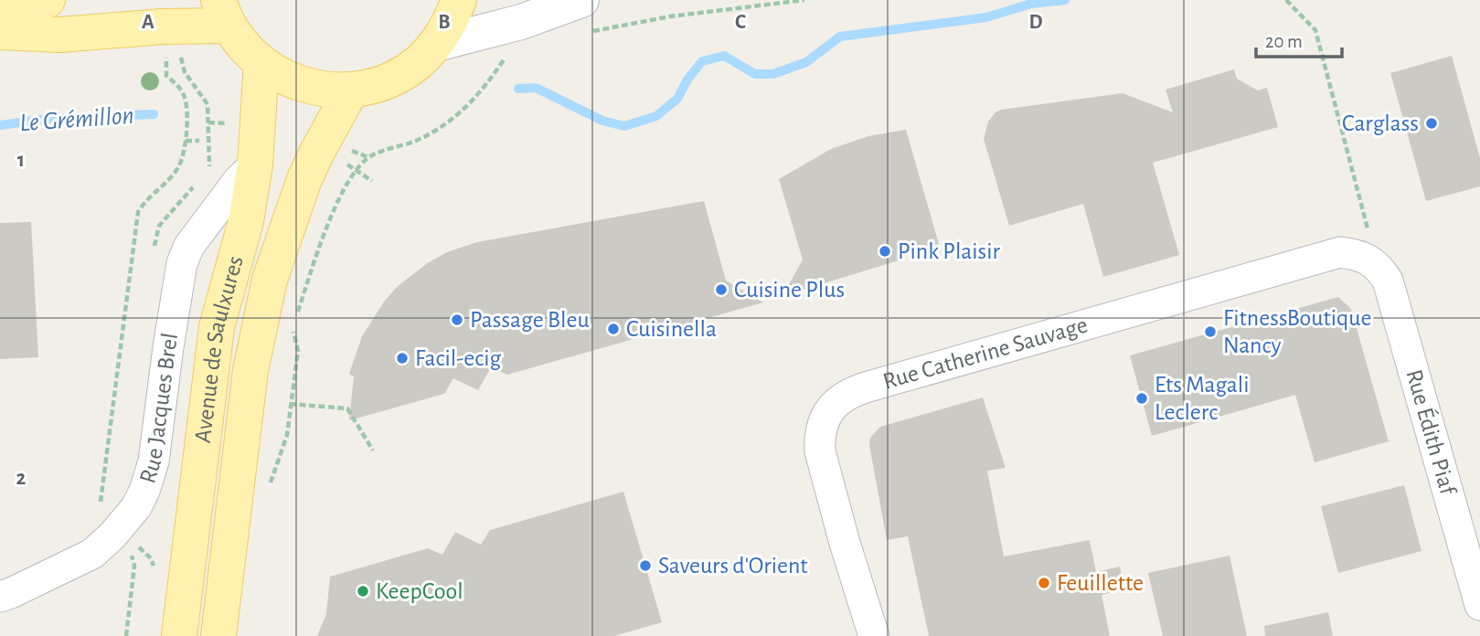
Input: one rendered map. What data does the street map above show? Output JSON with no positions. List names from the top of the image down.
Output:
{
  "streets": {
    "main road": ["Avenue de Saulxures"],
    "street": ["Rue Catherine Sauvage", "Rue Jacques Brel", "Rue Édith Piaf"]
  },
  "crossings": [
    ["Avenue de Saulxures", "Rue Jacques Brel"],
    ["Rue Catherine Sauvage", "Rue Édith Piaf"]
  ],
  "water": ["Le Grémillon"],
  "places": [
    "Carglass",
    "Pink Plaisir",
    "Cuisine Plus",
    "Passage Bleu",
    "Cuisinella",
    "FitnessBoutique Nancy",
    "Facil-ecig",
    "Ets Magali Leclerc",
    "Saveurs d'Orient",
    "Feuillette",
    "KeepCool"
  ],
  "scale_bar": "20 m",
  "grid": {
    "columns": [
      "A",
      "B",
      "C",
      "D"
    ],
    "rows": ["1", "2"]
  }
}
